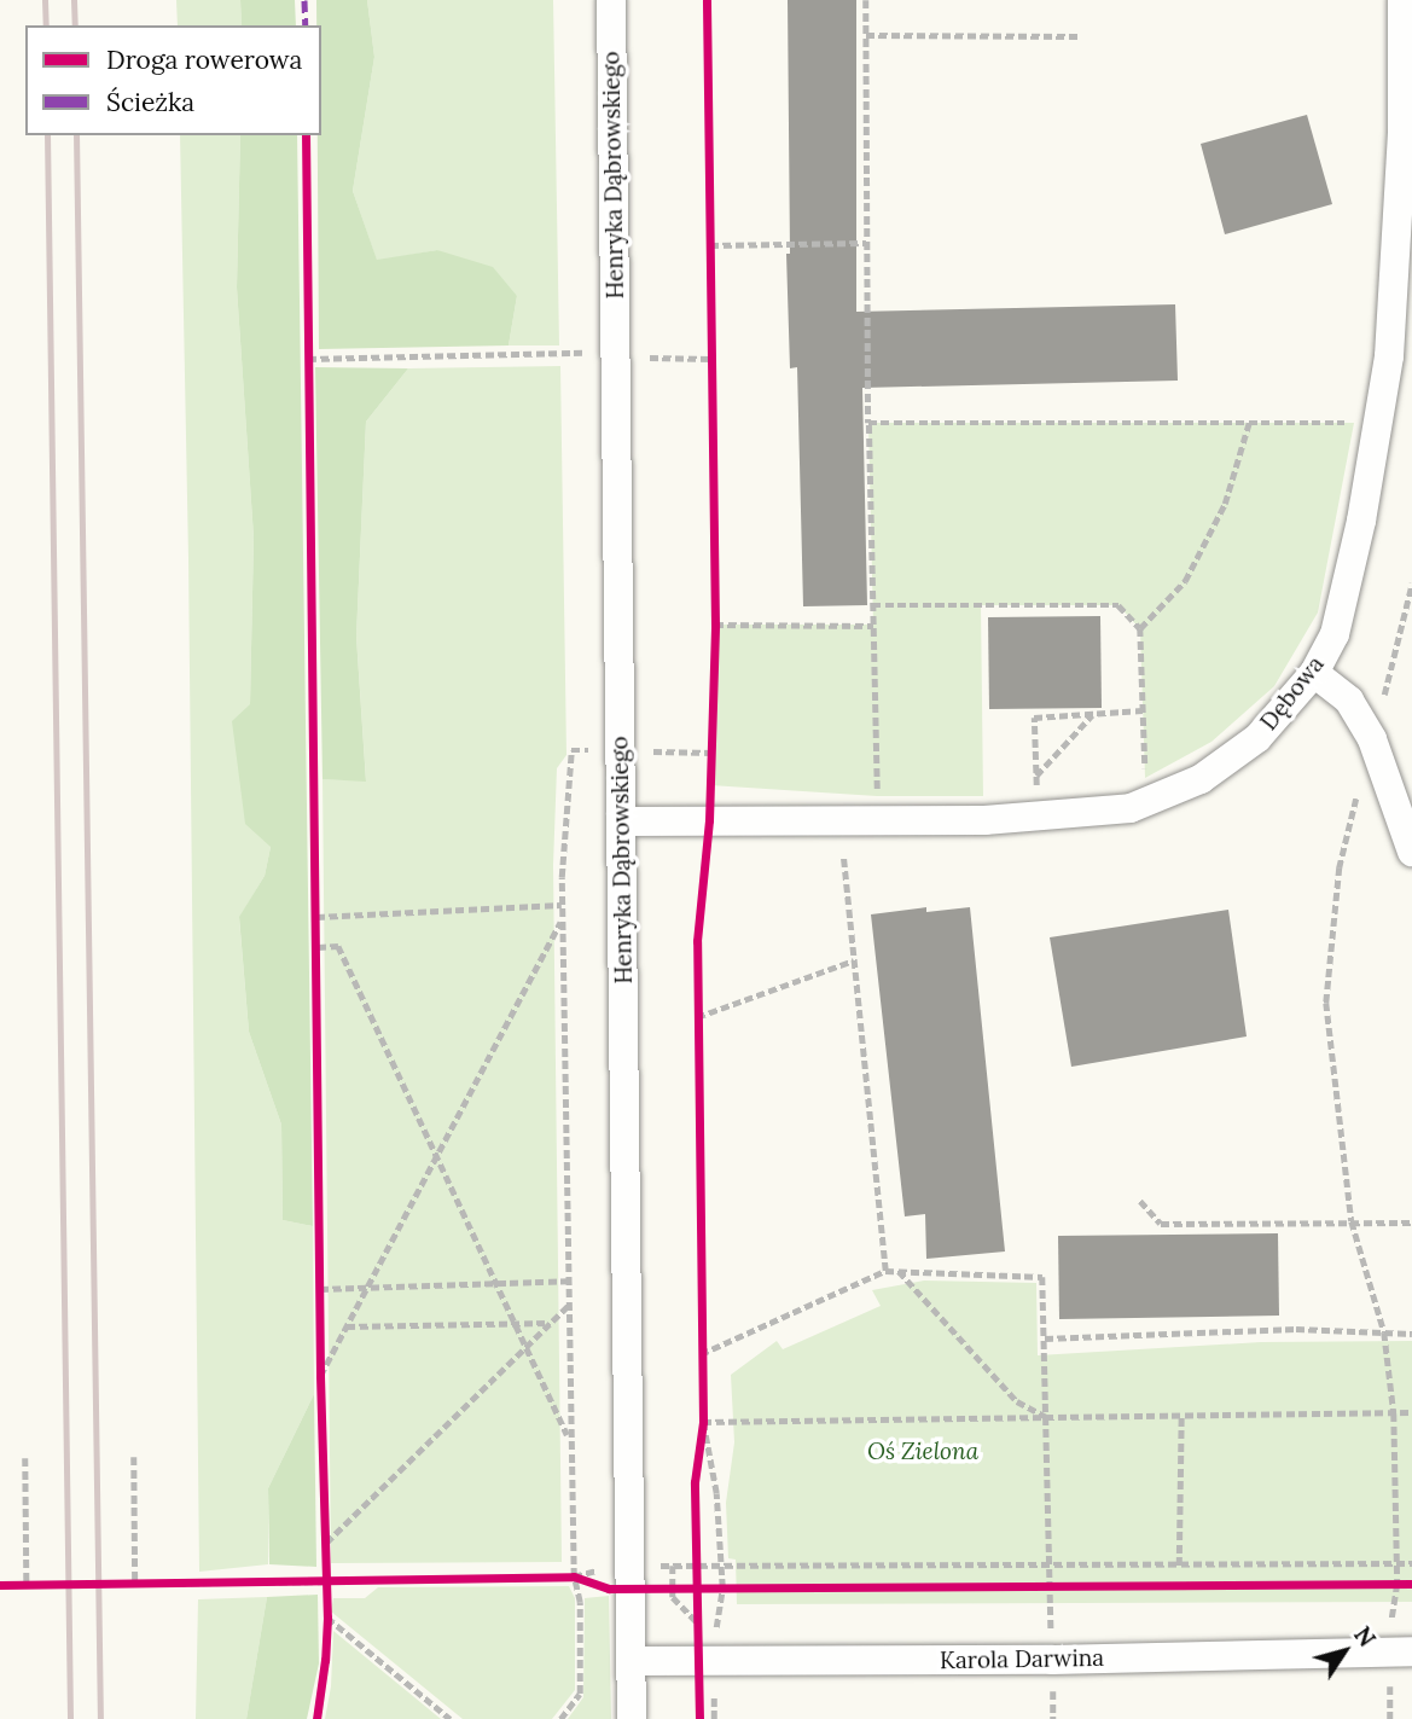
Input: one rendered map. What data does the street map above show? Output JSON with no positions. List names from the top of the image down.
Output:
{
  "streets": {
    "street": ["Henryka Dąbrowskiego", "Dębowa", "Karola Darwina"]
  },
  "crossings": [
    ["Henryka Dąbrowskiego", "Dębowa"],
    ["Henryka Dąbrowskiego", "Karola Darwina"]
  ],
  "parks": ["Oś Zielona"],
  "legend": ["Droga rowerowa", "Ścieżka"],
  "north": "top right"
}
